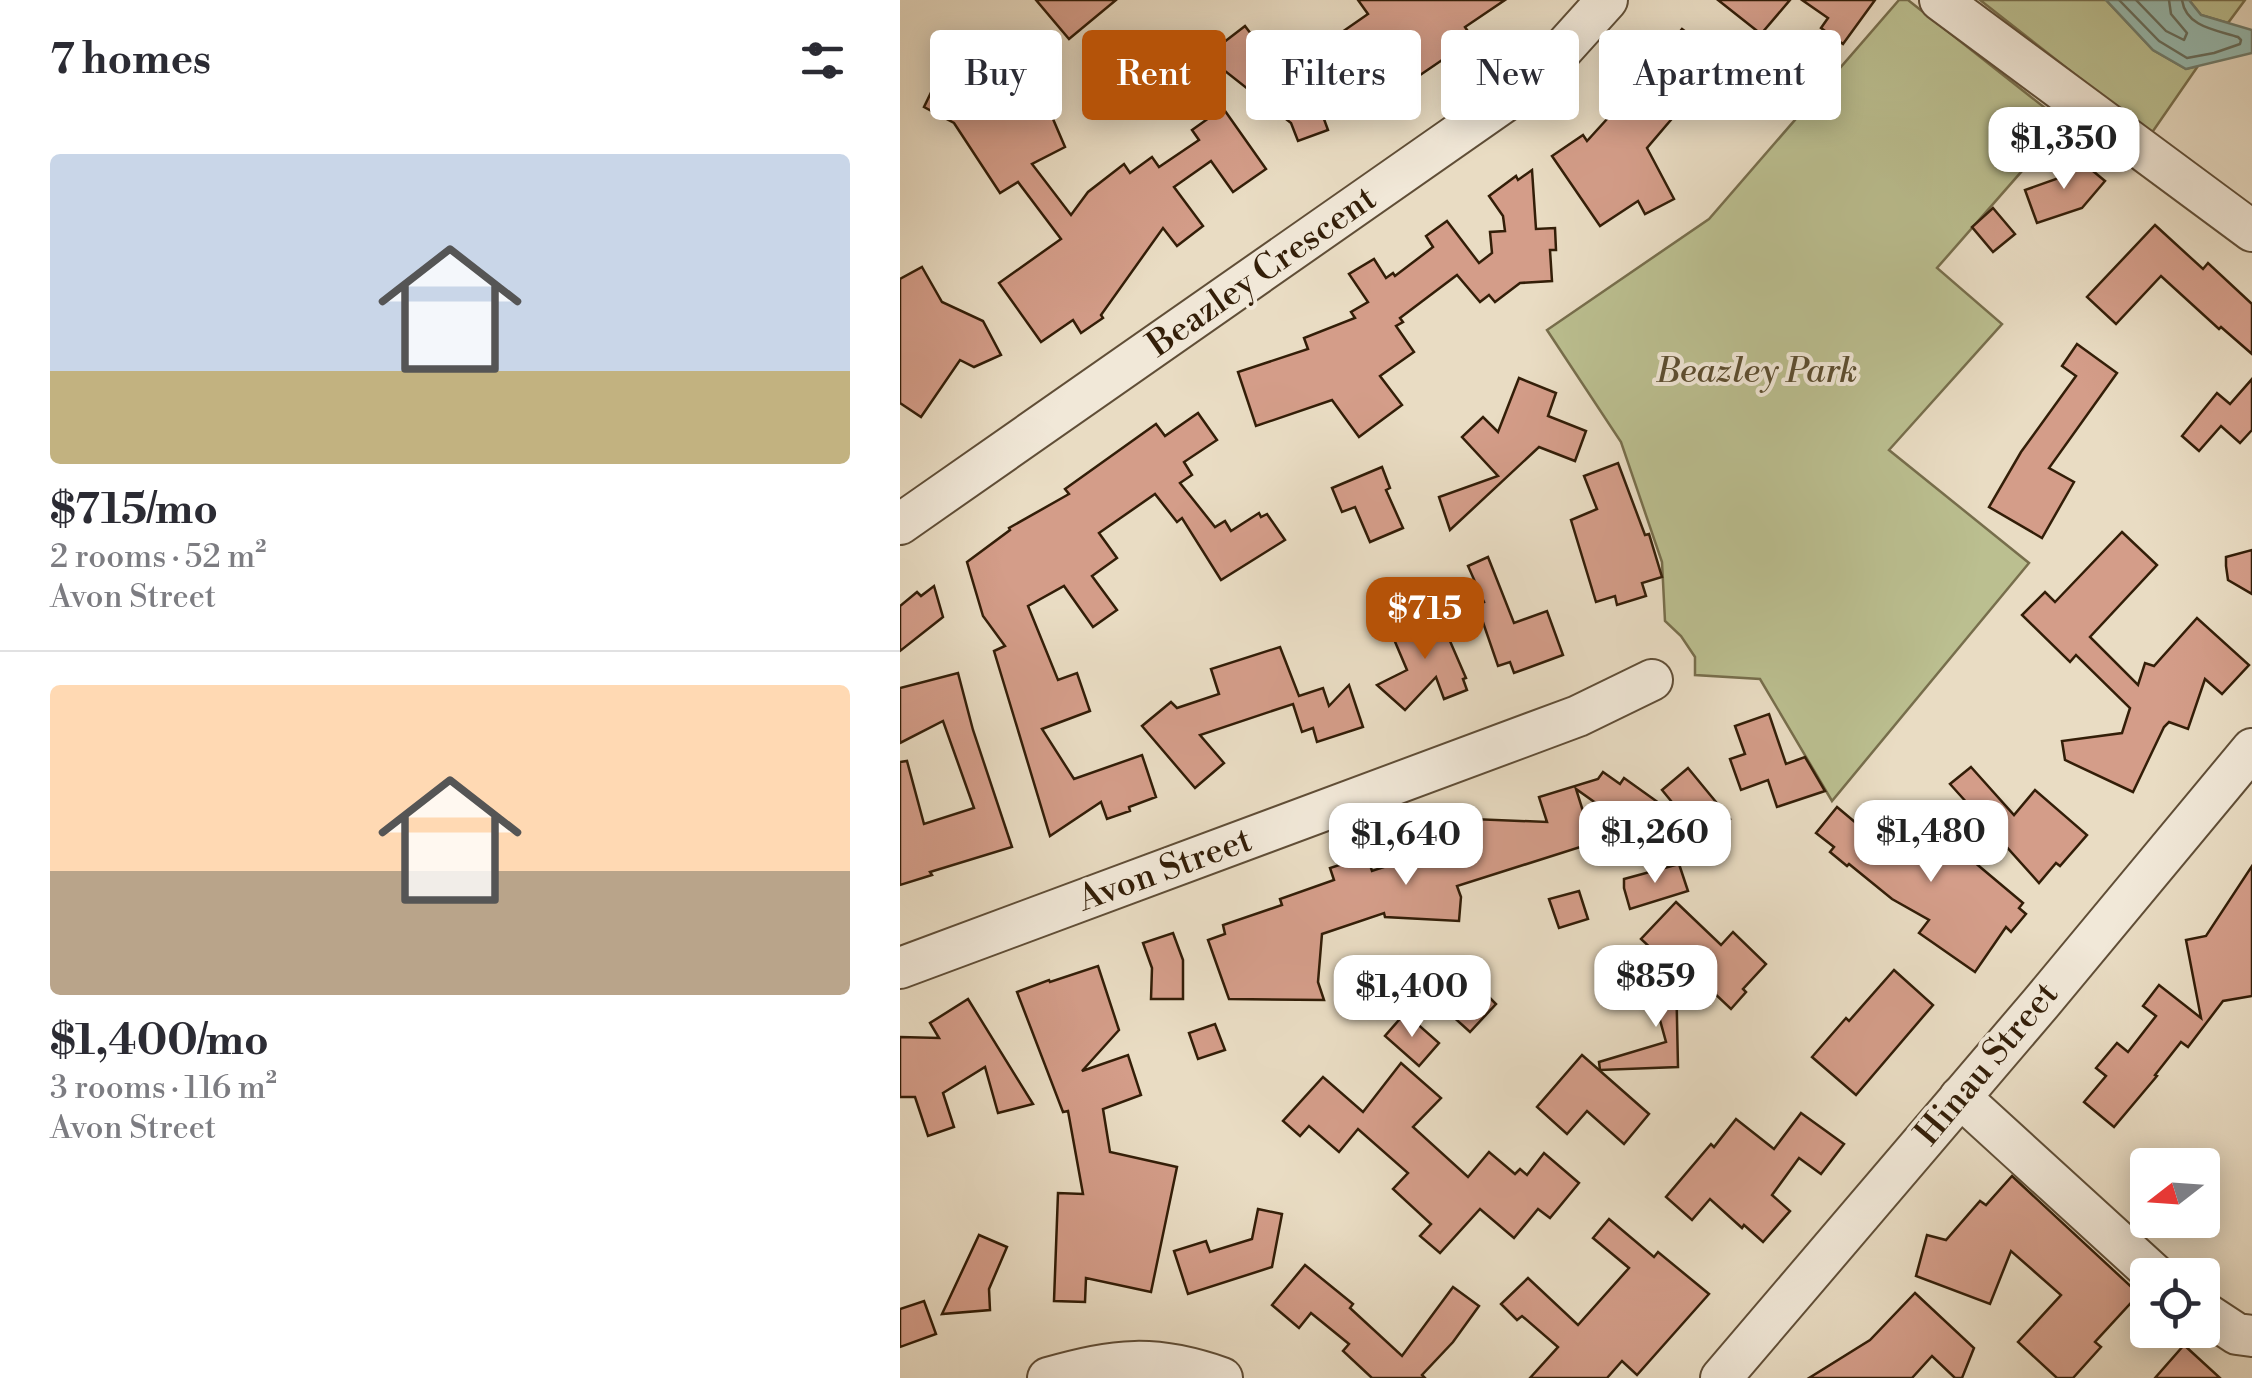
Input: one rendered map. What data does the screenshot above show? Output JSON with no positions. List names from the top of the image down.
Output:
{
  "streets": {
    "street": ["Beazley Crescent", "Avon Street", "Hinau Street"]
  },
  "parks": ["Beazley Park"],
  "north": "left",
  "page": {
    "heading": "7 homes",
    "chip": [
      "Buy",
      "Rent",
      "Filters",
      "New",
      "Apartment"
    ],
    "price": [
      "$1,350",
      "$715",
      "$1,480",
      "$1,260",
      "$1,640",
      "$859",
      "$1,400"
    ],
    "list": [
      {
        "name": "$715/mo",
        "note": "2 rooms · 52 m² · Avon Street"
      },
      {
        "name": "$1,400/mo",
        "note": "3 rooms · 116 m² · Avon Street"
      }
    ]
  }
}
